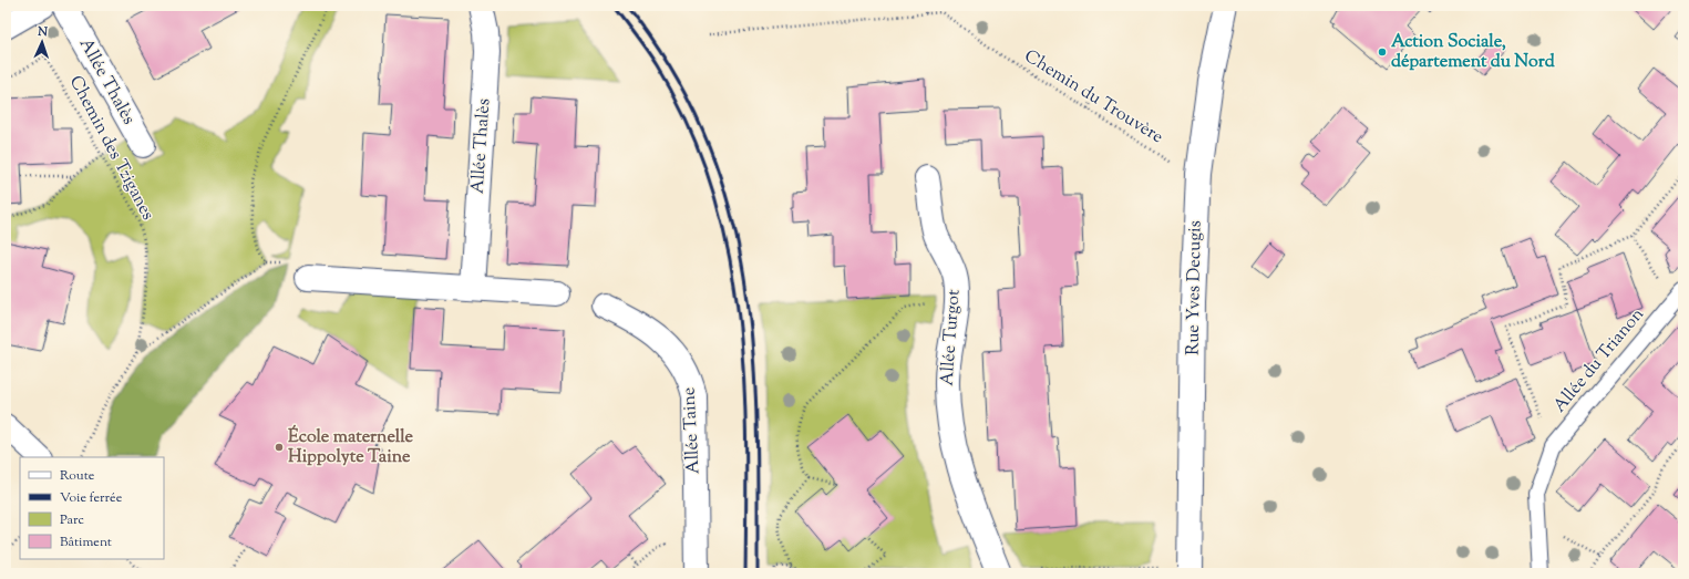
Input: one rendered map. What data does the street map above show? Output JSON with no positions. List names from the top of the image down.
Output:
{
  "streets": {
    "street": [
      "Allée Thalès",
      "Rue Yves Decugis",
      "Allée Turgot",
      "Allée Taine"
    ],
    "lane": ["Allée du Trianon"],
    "path": ["Chemin du Trouvère", "Chemin des Tziganes"]
  },
  "crossings": [
    ["Allée Thalès", "Chemin des Tziganes"]
  ],
  "places": ["Action Sociale, département du Nord", "École maternelle Hippolyte Taine"],
  "legend": [
    "Route",
    "Voie ferrée",
    "Parc",
    "Bâtiment"
  ],
  "north": "top"
}
